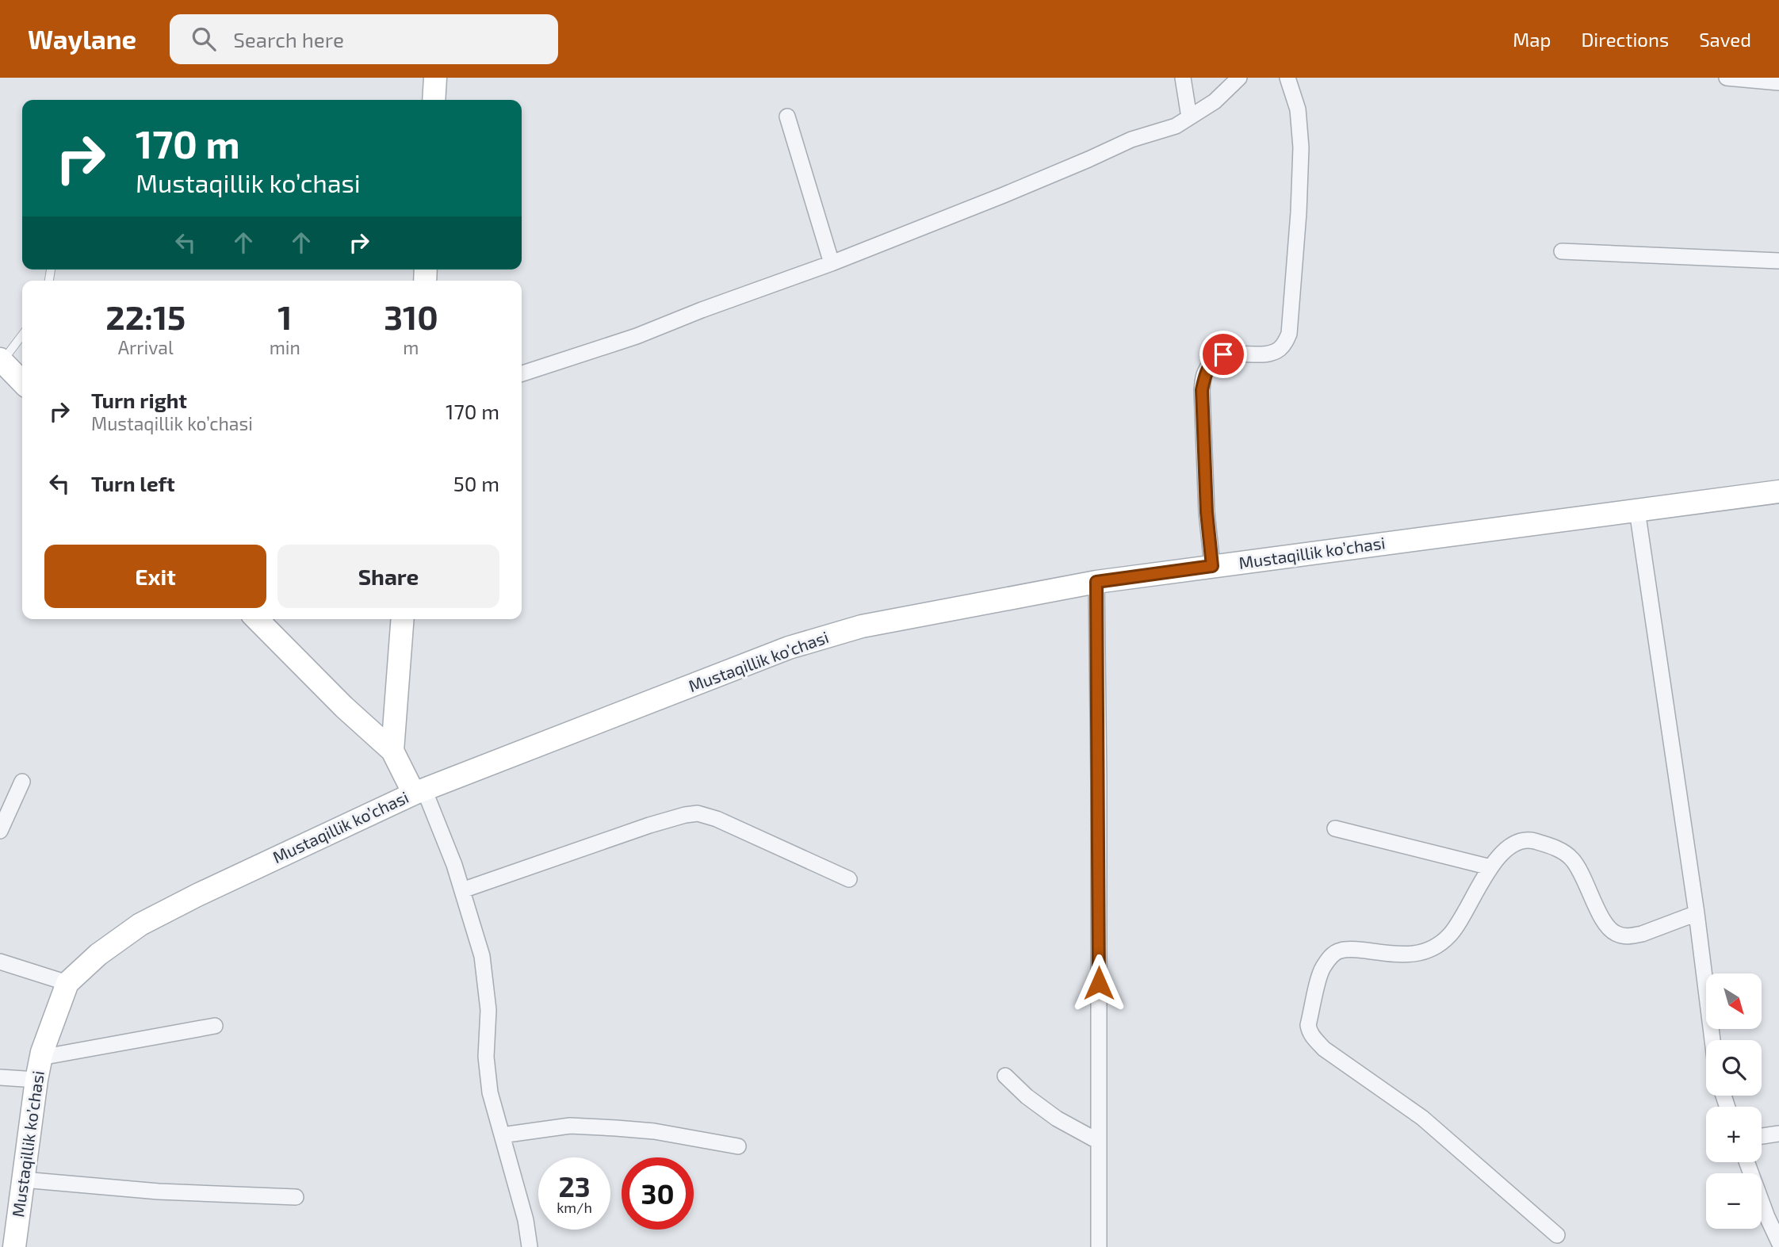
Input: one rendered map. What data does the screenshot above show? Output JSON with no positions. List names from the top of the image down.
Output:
{
  "streets": {
    "main road": ["Mustaqillik ko’chasi"]
  },
  "north": "bottom right",
  "page": {
    "header": "Waylane",
    "search": "Search here",
    "nav": ["Map", "Directions", "Saved"],
    "turn": ["170 m", "Mustaqillik ko’chasi"],
    "eta": [
      "22:15",
      "Arrival",
      "1",
      "min",
      "310",
      "m"
    ],
    "list": [
      {
        "name": "Turn right",
        "note": "Mustaqillik ko’chasi",
        "value": "170 m"
      },
      {
        "name": "Turn left",
        "value": "50 m"
      }
    ],
    "buttons": ["Exit", "Share"],
    "map_buttons": ["+", "−"],
    "speed": "23 km/h",
    "limit": "30"
  }
}
